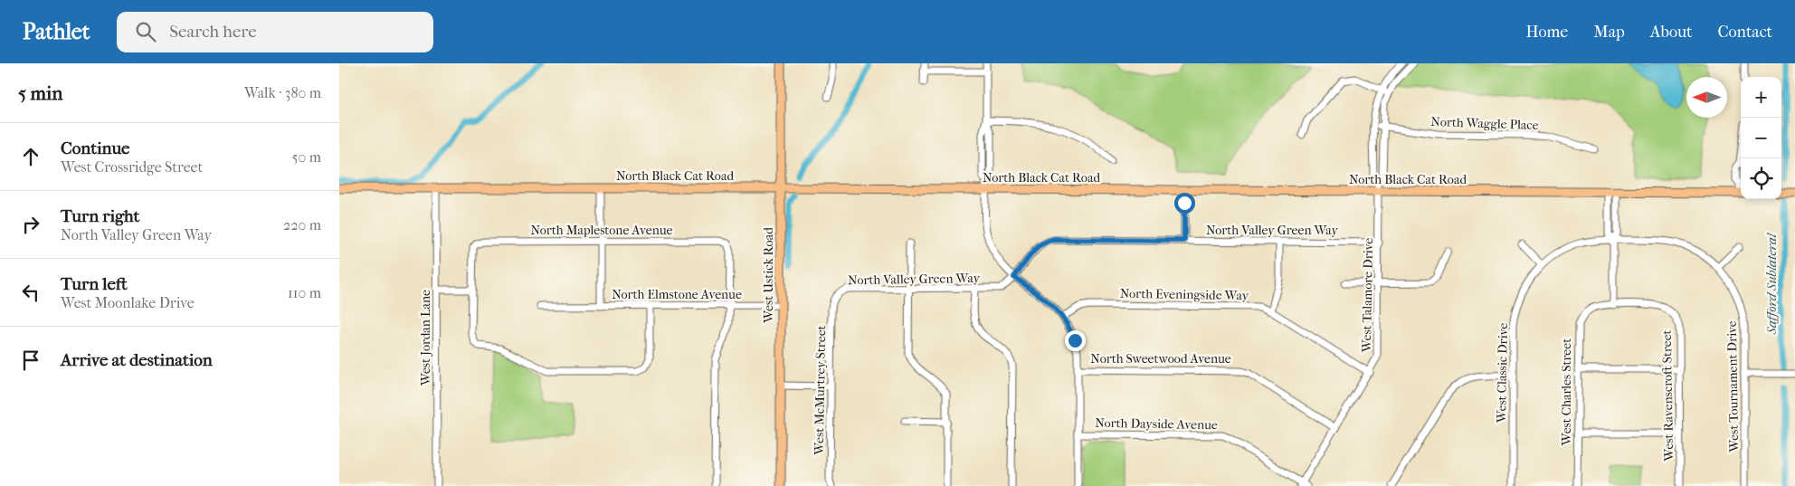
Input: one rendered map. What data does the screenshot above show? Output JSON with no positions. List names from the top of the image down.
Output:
{
  "streets": {
    "main road": ["North Black Cat Road", "West Ustick Road"],
    "street": [
      "North Waggle Place",
      "North Maplestone Avenue",
      "North Valley Green Way",
      "North Elmstone Avenue",
      "North Eveningside Way",
      "West Talamore Drive",
      "West Jordan Lane",
      "North Sweetwood Avenue",
      "West Classic Drive",
      "West Tournament Drive",
      "West McMurtrey Street",
      "West Charles Street",
      "West Ravenscroft Street",
      "North Dayside Avenue"
    ]
  },
  "crossings": [
    ["North Black Cat Road", "West Ustick Road"],
    ["North Black Cat Road", "West Talamore Drive"],
    ["North Black Cat Road", "West Jordan Lane"],
    ["North Maplestone Avenue", "North Elmstone Avenue"],
    ["North Valley Green Way", "West Talamore Drive"],
    ["North Valley Green Way", "West McMurtrey Street"],
    ["West Ustick Road", "North Elmstone Avenue"],
    ["North Eveningside Way", "West Talamore Drive"],
    ["West Talamore Drive", "North Sweetwood Avenue"],
    ["West Talamore Drive", "North Dayside Avenue"],
    ["West Classic Drive", "West Tournament Drive"],
    ["West Charles Street", "West Ravenscroft Street"]
  ],
  "water": ["Safford Sublateral"],
  "north": "left",
  "page": {
    "header": "Pathlet",
    "search": "Search here",
    "nav": [
      "Home",
      "Map",
      "About",
      "Contact"
    ],
    "heading": ["5 min", "Walk · 380 m"],
    "map_buttons": ["+", "−"],
    "list": [
      ["Continue", "West Crossridge Street", "50 m"],
      ["Turn right", "North Valley Green Way", "220 m"],
      ["Turn left", "West Moonlake Drive", "110 m"],
      "Arrive at destination"
    ]
  }
}
